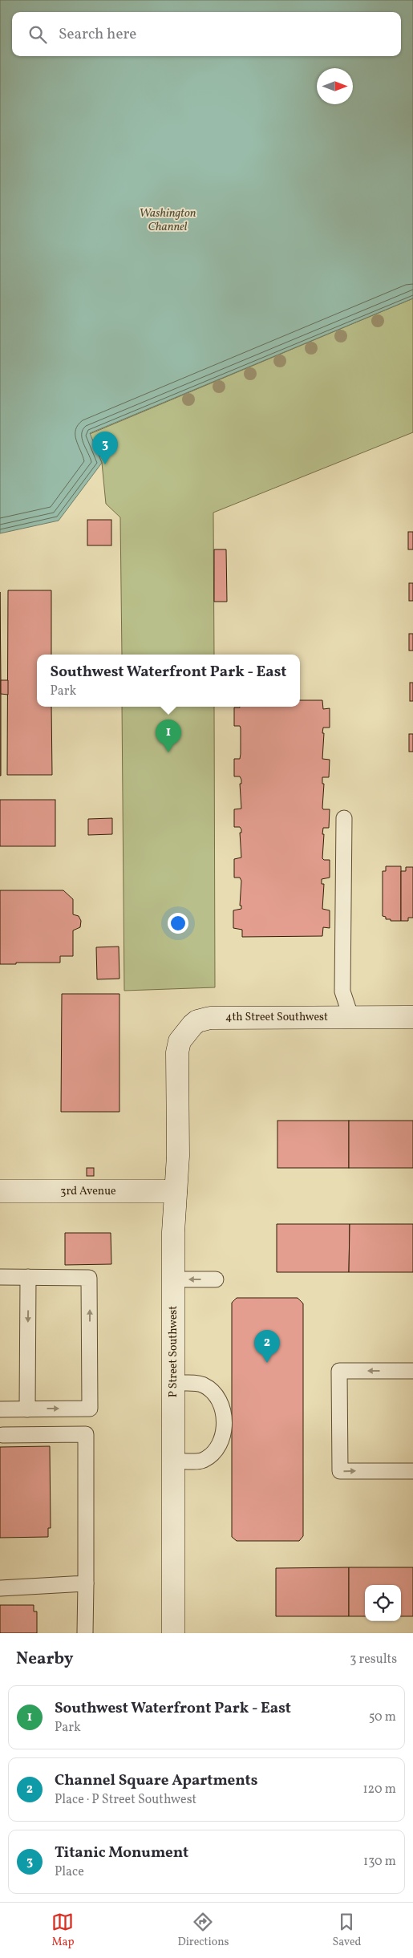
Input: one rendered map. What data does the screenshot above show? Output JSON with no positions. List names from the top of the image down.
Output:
{
  "streets": {
    "street": ["4th Street Southwest", "3rd Avenue", "P Street Southwest"]
  },
  "crossings": [
    ["4th Street Southwest", "P Street Southwest"],
    ["3rd Avenue", "P Street Southwest"]
  ],
  "water": ["Washington Channel"],
  "north": "right",
  "page": {
    "search": "Search here",
    "pins": ["3", "1", "2"],
    "popup": ["Southwest Waterfront Park - East", "Park"],
    "heading": ["Nearby", "3 results"],
    "list": [
      {
        "mark": "1",
        "name": "Southwest Waterfront Park - East",
        "note": "Park",
        "value": "50 m"
      },
      {
        "mark": "2",
        "name": "Channel Square Apartments",
        "note": "Place · P Street Southwest",
        "value": "120 m"
      },
      {
        "mark": "3",
        "name": "Titanic Monument",
        "note": "Place",
        "value": "130 m"
      }
    ],
    "nav": ["Map", "Directions", "Saved"]
  }
}
